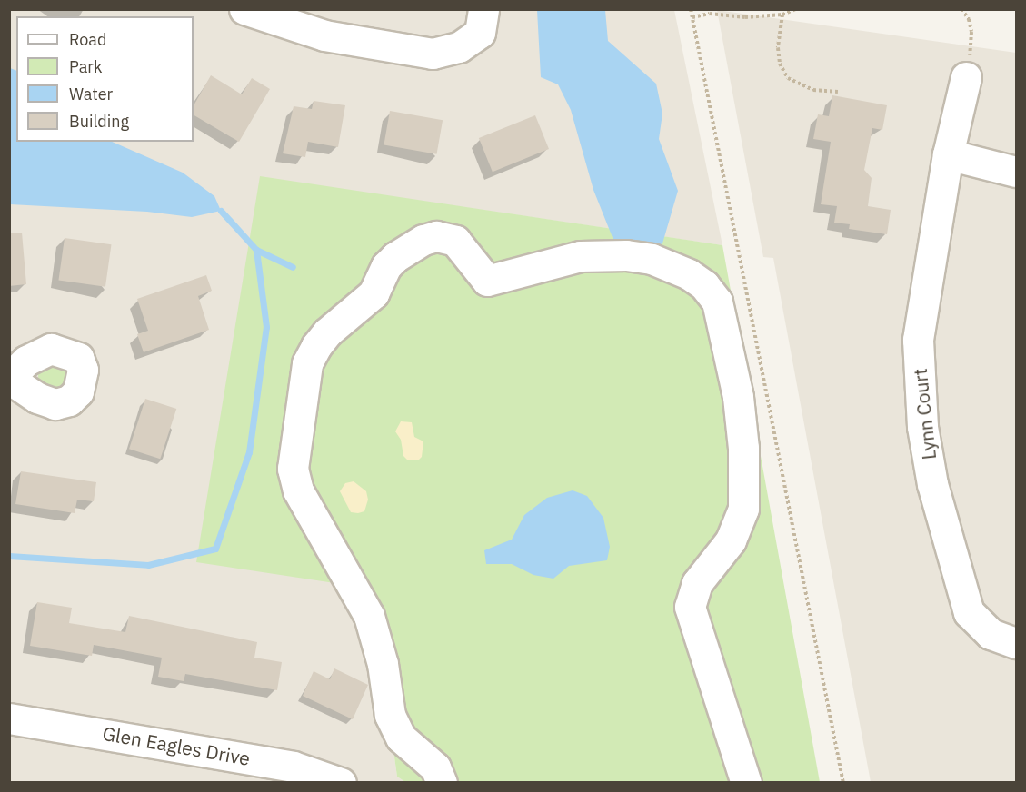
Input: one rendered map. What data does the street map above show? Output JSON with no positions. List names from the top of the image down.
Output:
{
  "streets": {
    "street": ["Lynn Court", "Glen Eagles Drive"]
  },
  "legend": [
    "Road",
    "Park",
    "Water",
    "Building"
  ]
}
